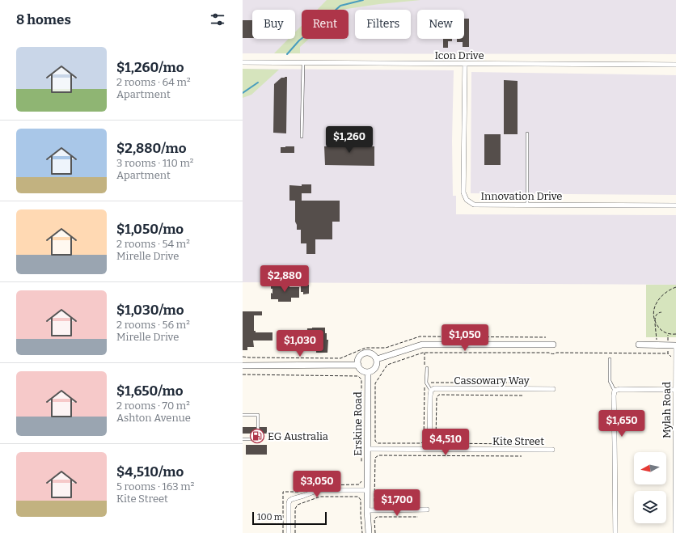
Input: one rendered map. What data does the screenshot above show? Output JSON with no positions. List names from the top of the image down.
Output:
{
  "streets": {
    "street": [
      "Icon Drive",
      "Innovation Drive",
      "Cassowary Way",
      "Mylah Road",
      "Erskine Road",
      "Kite Street"
    ]
  },
  "crossings": [
    ["Icon Drive", "Innovation Drive"],
    ["Erskine Road", "Kite Street"]
  ],
  "places": {
    "fuel station": ["EG Australia"]
  },
  "scale_bar": "100 m",
  "north": "left",
  "page": {
    "heading": "8 homes",
    "chip": [
      "Buy",
      "Rent",
      "Filters",
      "New"
    ],
    "list": [
      {
        "name": "$1,260/mo",
        "note": "2 rooms · 64 m² · Apartment"
      },
      {
        "name": "$2,880/mo",
        "note": "3 rooms · 110 m² · Apartment"
      },
      {
        "name": "$1,050/mo",
        "note": "2 rooms · 54 m² · Mirelle Drive"
      },
      {
        "name": "$1,030/mo",
        "note": "2 rooms · 56 m² · Mirelle Drive"
      },
      {
        "name": "$1,650/mo",
        "note": "2 rooms · 70 m² · Ashton Avenue"
      },
      {
        "name": "$4,510/mo",
        "note": "5 rooms · 163 m² · Kite Street"
      }
    ],
    "price": [
      "$1,260",
      "$2,880",
      "$1,050",
      "$1,030",
      "$1,650",
      "$4,510",
      "$3,050",
      "$1,700"
    ],
    "scale": "100 m"
  }
}
